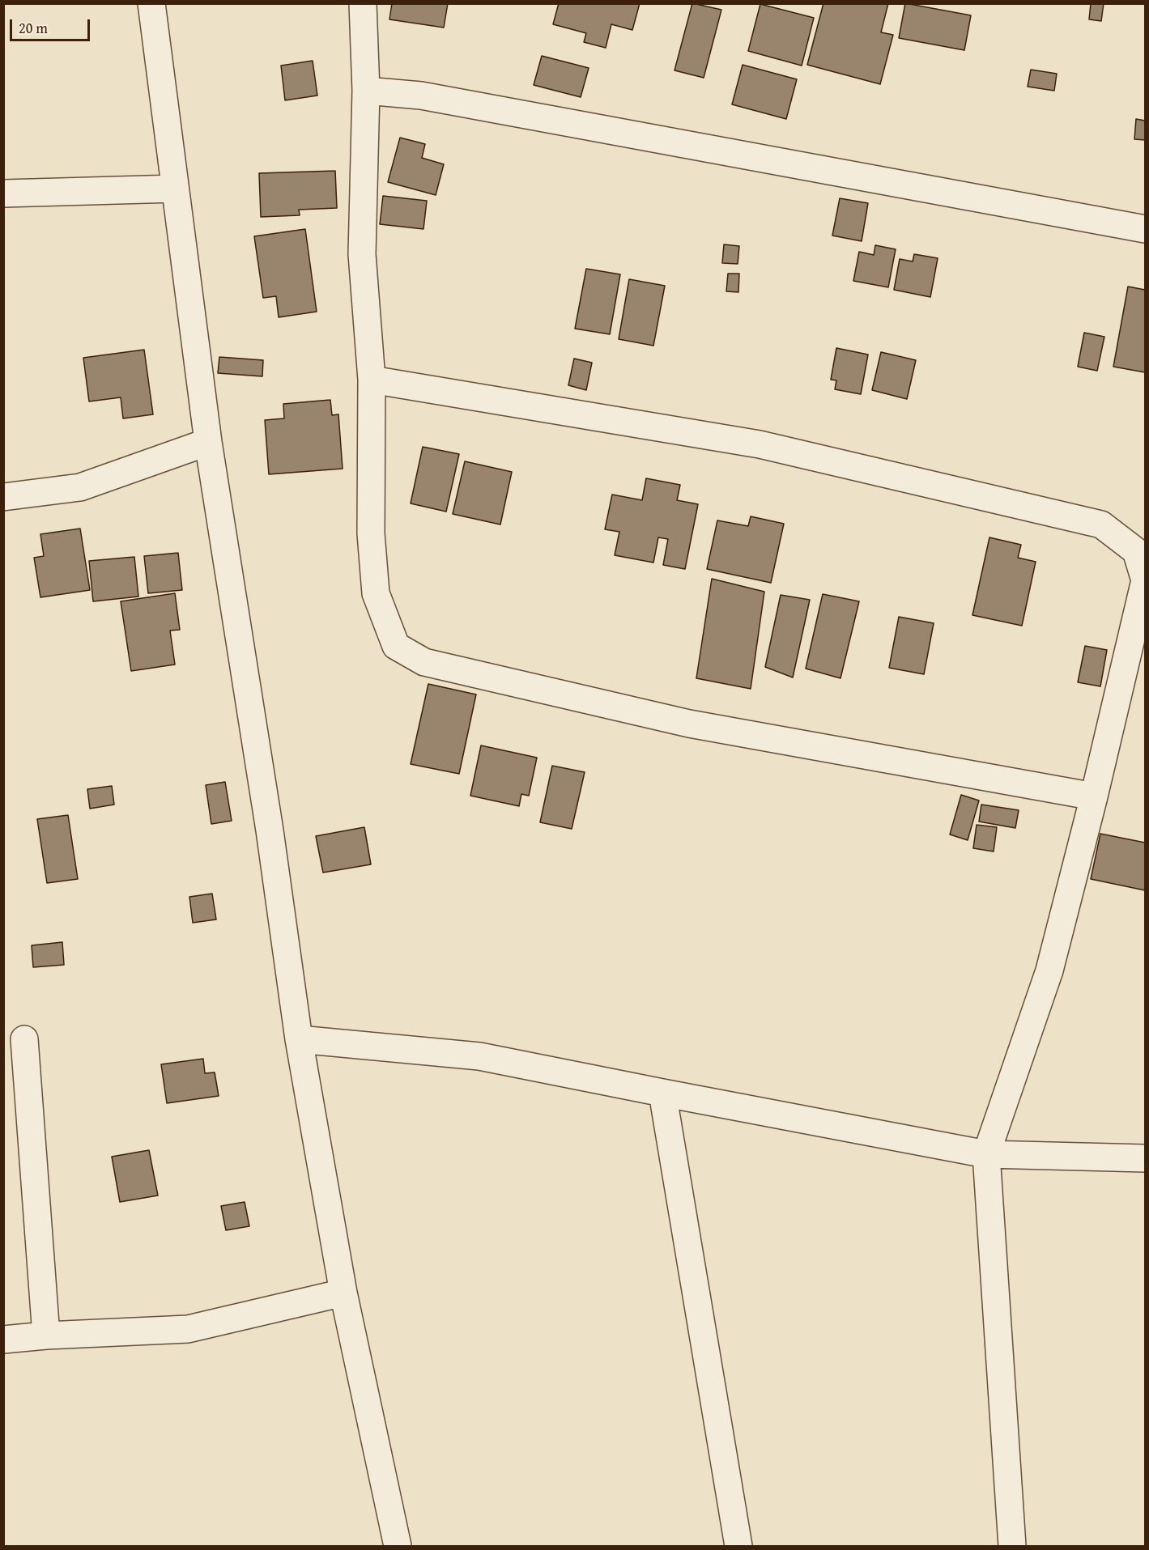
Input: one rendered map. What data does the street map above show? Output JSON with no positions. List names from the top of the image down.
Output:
{
  "scale_bar": "20 m"
}
